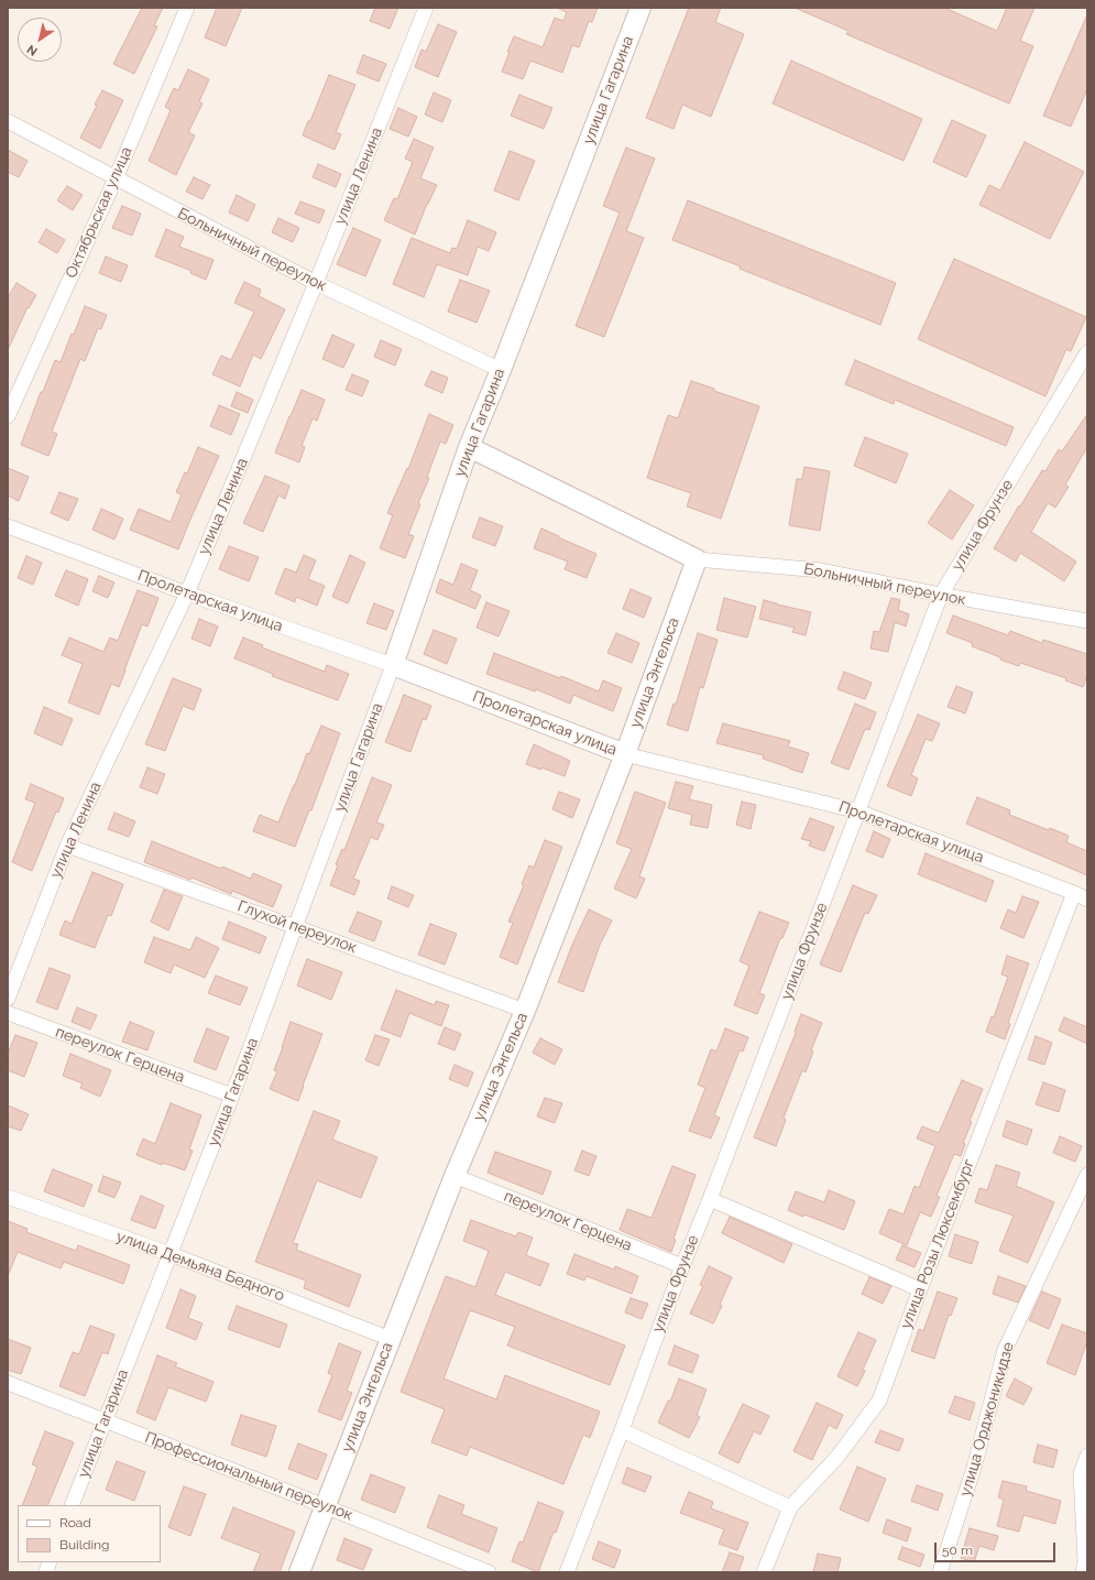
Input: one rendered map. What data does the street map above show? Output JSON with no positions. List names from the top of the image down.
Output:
{
  "streets": {
    "main road": [
      "улица Гагарина",
      "Больничный переулок",
      "Пролетарская улица",
      "улица Энгельса"
    ],
    "street": [
      "улица Ленина",
      "Октябрьская улица",
      "улица Фрунзе",
      "Глухой переулок",
      "переулок Герцена",
      "улица Розы Люксембург",
      "улица Демьяна Бедного",
      "улица Орджоникидзе",
      "Профессиональный переулок"
    ]
  },
  "crossings": [
    ["улица Гагарина", "Больничный переулок"],
    ["улица Гагарина", "Пролетарская улица"],
    ["улица Гагарина", "Глухой переулок"],
    ["улица Гагарина", "переулок Герцена"],
    ["улица Гагарина", "улица Демьяна Бедного"],
    ["улица Гагарина", "Профессиональный переулок"],
    ["улица Ленина", "Больничный переулок"],
    ["улица Ленина", "Пролетарская улица"],
    ["улица Ленина", "Глухой переулок"],
    ["Октябрьская улица", "Больничный переулок"],
    ["Больничный переулок", "улица Фрунзе"],
    ["Больничный переулок", "улица Энгельса"],
    ["улица Фрунзе", "Пролетарская улица"],
    ["улица Фрунзе", "переулок Герцена"],
    ["Пролетарская улица", "улица Энгельса"],
    ["Пролетарская улица", "улица Розы Люксембург"],
    ["улица Энгельса", "Глухой переулок"],
    ["улица Энгельса", "переулок Герцена"],
    ["улица Энгельса", "улица Демьяна Бедного"],
    ["улица Энгельса", "Профессиональный переулок"]
  ],
  "legend": ["Road", "Building"],
  "scale_bar": "50 m",
  "north": "bottom left"
}
